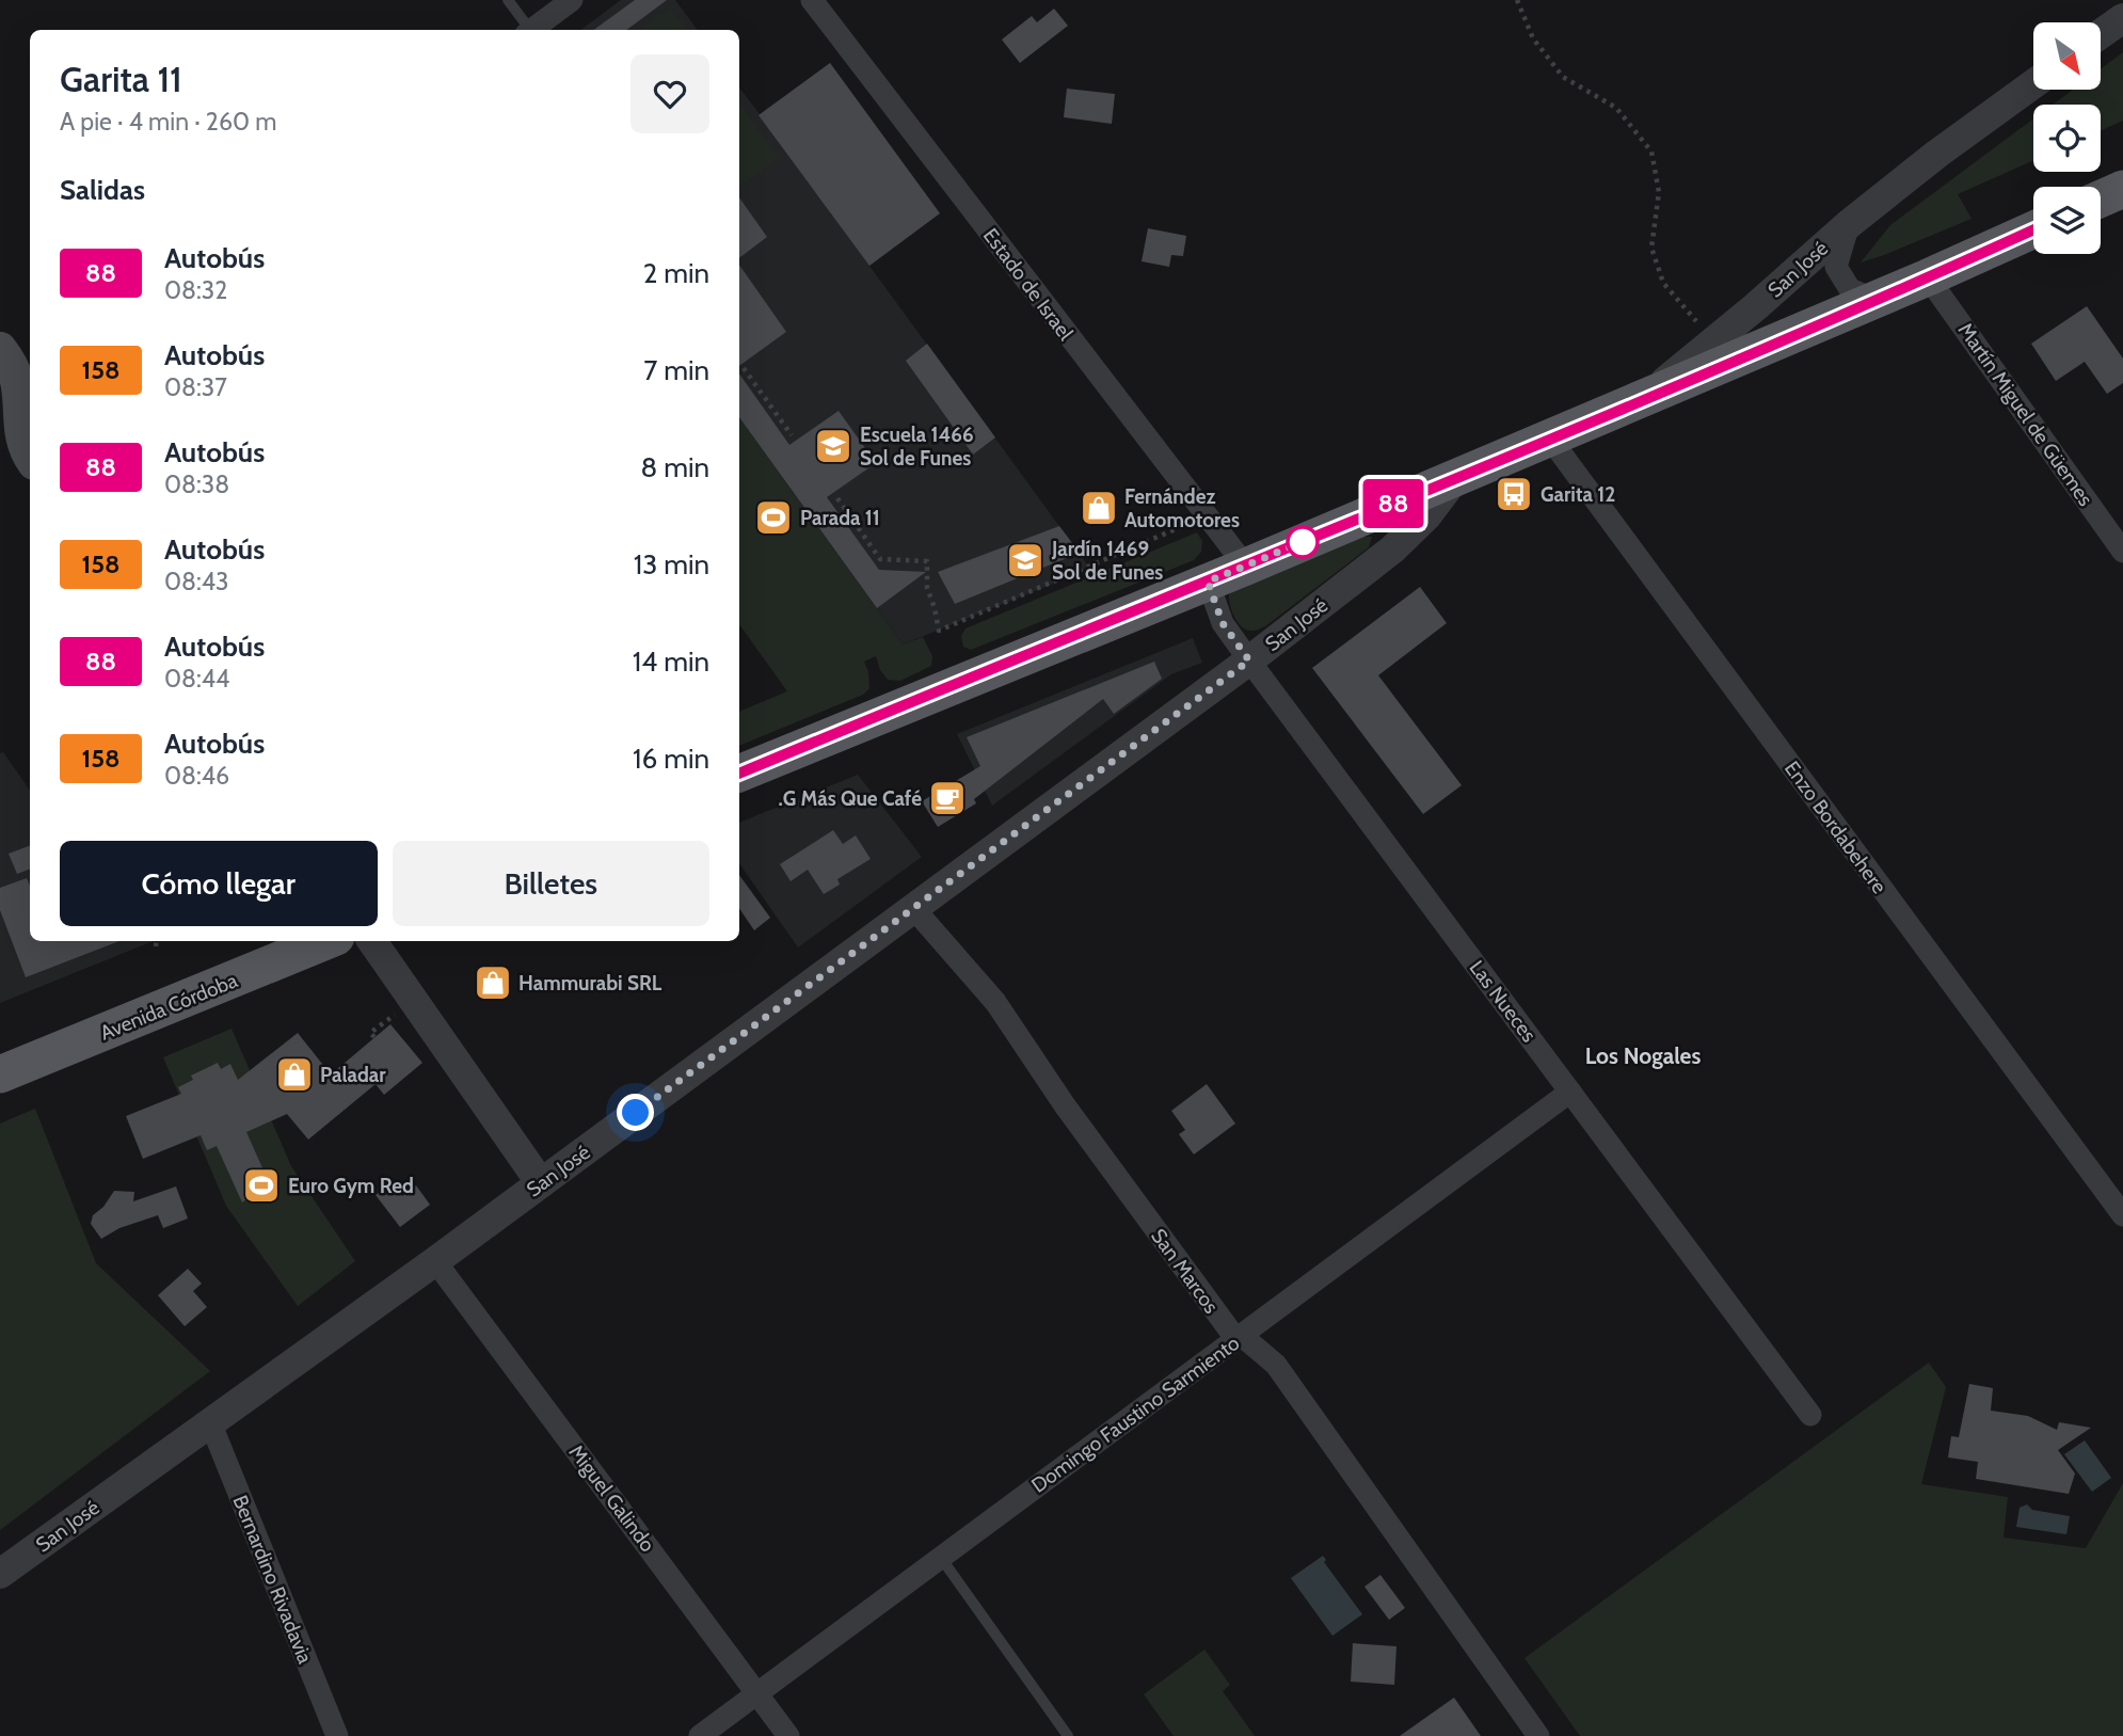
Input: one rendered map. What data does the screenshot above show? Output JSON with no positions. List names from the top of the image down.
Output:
{
  "streets": {
    "main road": ["Avenida Córdoba"],
    "street": [
      "San José",
      "Estado de Israel",
      "Martín Miguel de Güemes",
      "Enzo Bordabehere",
      "Las Nueces",
      "San Marcos",
      "Domingo Faustino Sarmiento",
      "Miguel Galindo",
      "Bernardino Rivadavia"
    ]
  },
  "crossings": [
    ["San José", "Las Nueces"],
    ["San José", "San Marcos"],
    ["San José", "Miguel Galindo"],
    ["San José", "Bernardino Rivadavia"],
    ["Las Nueces", "Domingo Faustino Sarmiento"],
    ["San Marcos", "Domingo Faustino Sarmiento"],
    ["Domingo Faustino Sarmiento", "Miguel Galindo"]
  ],
  "districts": ["Los Nogales"],
  "places": {
    "school or university": ["Escuela 1466 Sol de Funes", "Jardín 1469 Sol de Funes"],
    "bus stop": ["Garita 12"],
    "shop": ["Fernández Automotores", "Hammurabi SRL", "Paladar"],
    "sports": ["Parada 11", "Euro Gym Red"],
    "cafe": [".G Más Que Café"]
  },
  "lines": ["bus line 88"],
  "north": "bottom right",
  "page": {
    "on_map": "88",
    "heading": [
      ["Garita 11", "A pie · 4 min · 260 m"],
      "Salidas"
    ],
    "list": [
      {
        "mark": "88",
        "name": "Autobús",
        "note": "08:32",
        "value": "2 min"
      },
      {
        "mark": "158",
        "name": "Autobús",
        "note": "08:37",
        "value": "7 min"
      },
      {
        "mark": "88",
        "name": "Autobús",
        "note": "08:38",
        "value": "8 min"
      },
      {
        "mark": "158",
        "name": "Autobús",
        "note": "08:43",
        "value": "13 min"
      },
      {
        "mark": "88",
        "name": "Autobús",
        "note": "08:44",
        "value": "14 min"
      },
      {
        "mark": "158",
        "name": "Autobús",
        "note": "08:46",
        "value": "16 min"
      }
    ],
    "buttons": ["Cómo llegar", "Billetes"]
  }
}
